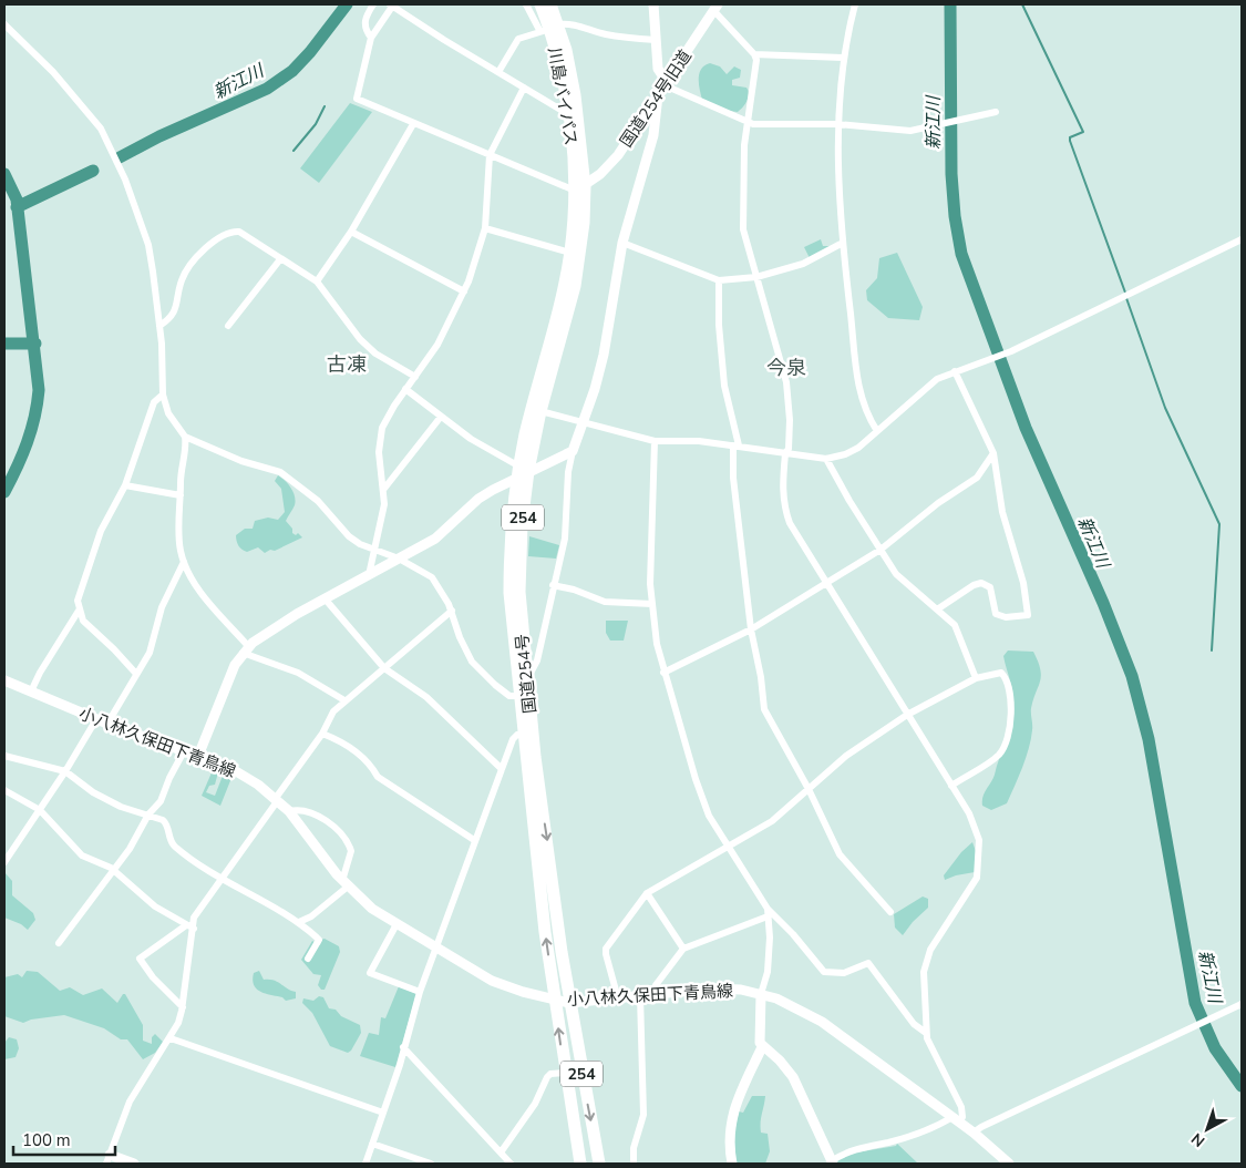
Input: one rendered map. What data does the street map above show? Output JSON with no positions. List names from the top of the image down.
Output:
{
  "streets": {
    "highway": ["川島バイパス", "254", "国道254号"],
    "street": ["国道254号旧道", "小八林久保田下青鳥線"]
  },
  "crossings": [
    ["川島バイパス", "国道254号旧道"],
    ["川島バイパス", "国道254号"],
    ["国道254号旧道", "国道254号"],
    ["国道254号", "小八林久保田下青鳥線"]
  ],
  "districts": ["古凍", "今泉"],
  "water": ["新江川"],
  "scale_bar": "100 m",
  "north": "bottom left"
}
